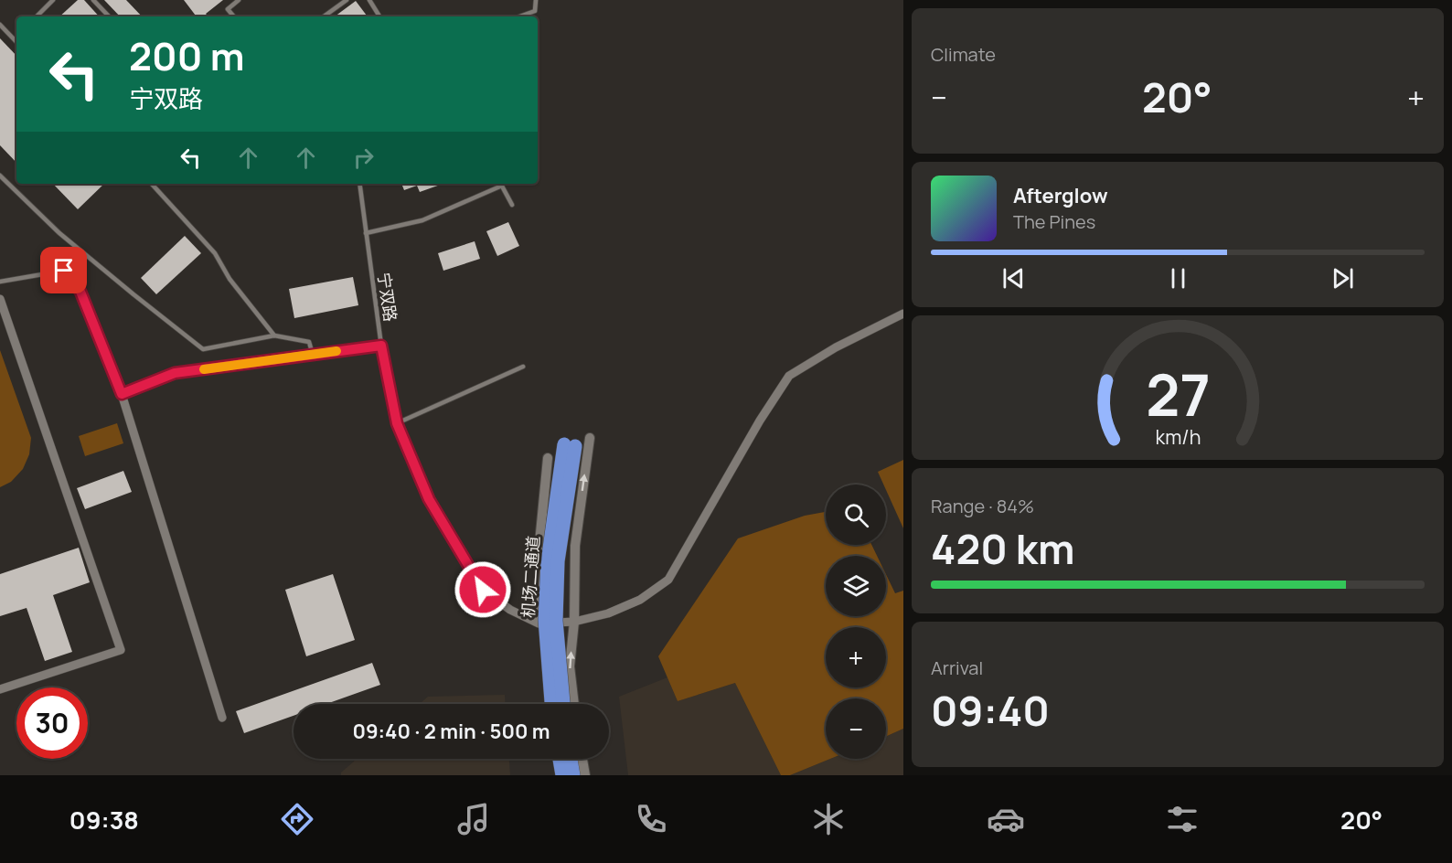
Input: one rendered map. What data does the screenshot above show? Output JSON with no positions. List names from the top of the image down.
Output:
{
  "streets": {
    "highway": ["机场二通道"],
    "lane": ["宁双路"]
  },
  "page": {
    "tile": [
      "Climate",
      ["Range · 84%", "420 km"],
      ["Arrival", "09:40"]
    ],
    "turn": ["200 m", "宁双路"],
    "heat": ["−", "20°", "+"],
    "song": ["Afterglow", "The Pines"],
    "map_buttons": ["+", "−"],
    "limit": "30",
    "trip": "09:40 · 2 min · 500 m",
    "tabs": ["09:38", "20°"],
    "gauge": ["27", "km/h"]
  }
}
